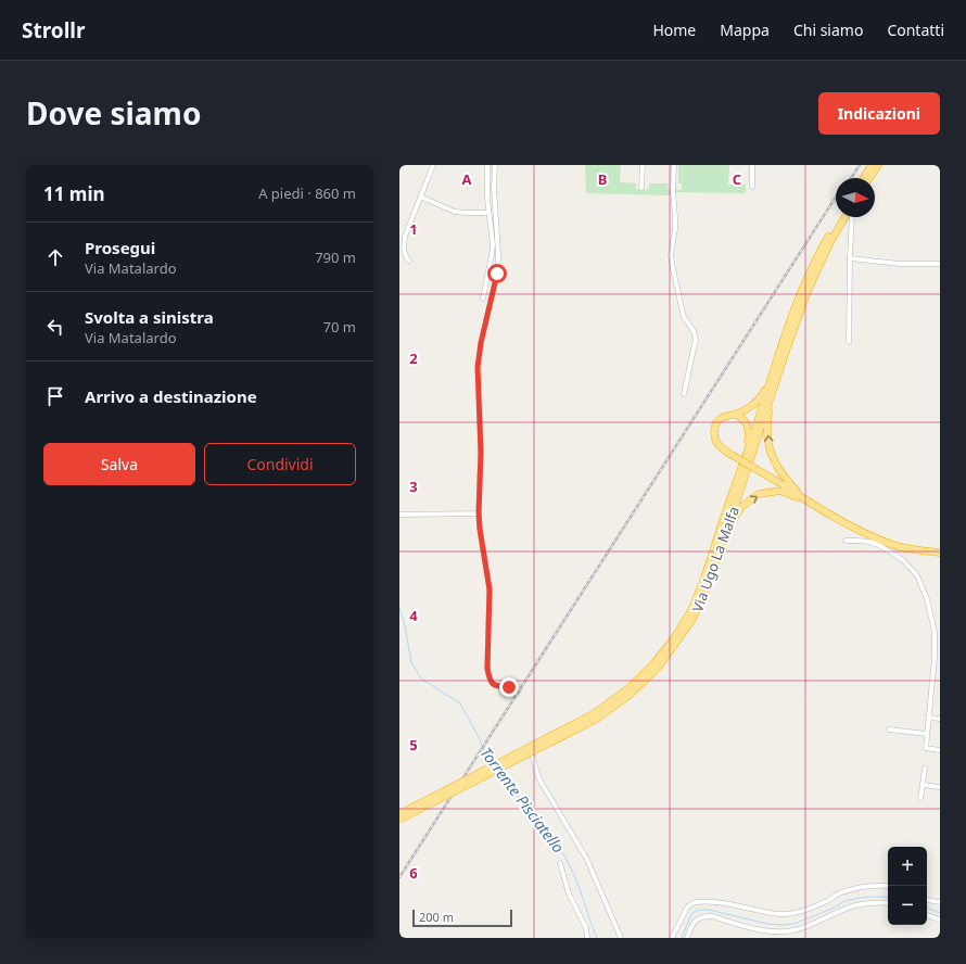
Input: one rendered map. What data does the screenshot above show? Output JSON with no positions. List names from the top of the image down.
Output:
{
  "streets": {
    "highway": ["Via Ugo La Malfa"]
  },
  "water": ["Torrente Pisciatello"],
  "scale_bar": "200 m",
  "north": "right",
  "page": {
    "header": "Strollr",
    "nav": [
      "Home",
      "Mappa",
      "Chi siamo",
      "Contatti"
    ],
    "title": "Dove siamo",
    "buttons": [
      "Indicazioni",
      ["Salva", "Condividi"]
    ],
    "heading": ["11 min", "A piedi · 860 m"],
    "list": [
      ["Prosegui", "Via Matalardo", "790 m"],
      ["Svolta a sinistra", "Via Matalardo", "70 m"],
      "Arrivo a destinazione"
    ],
    "map_buttons": ["+", "−"],
    "scale": "200 m"
  },
  "grid": {
    "columns": ["A", "B", "C"],
    "rows": [
      "1",
      "2",
      "3",
      "4",
      "5",
      "6"
    ]
  }
}
